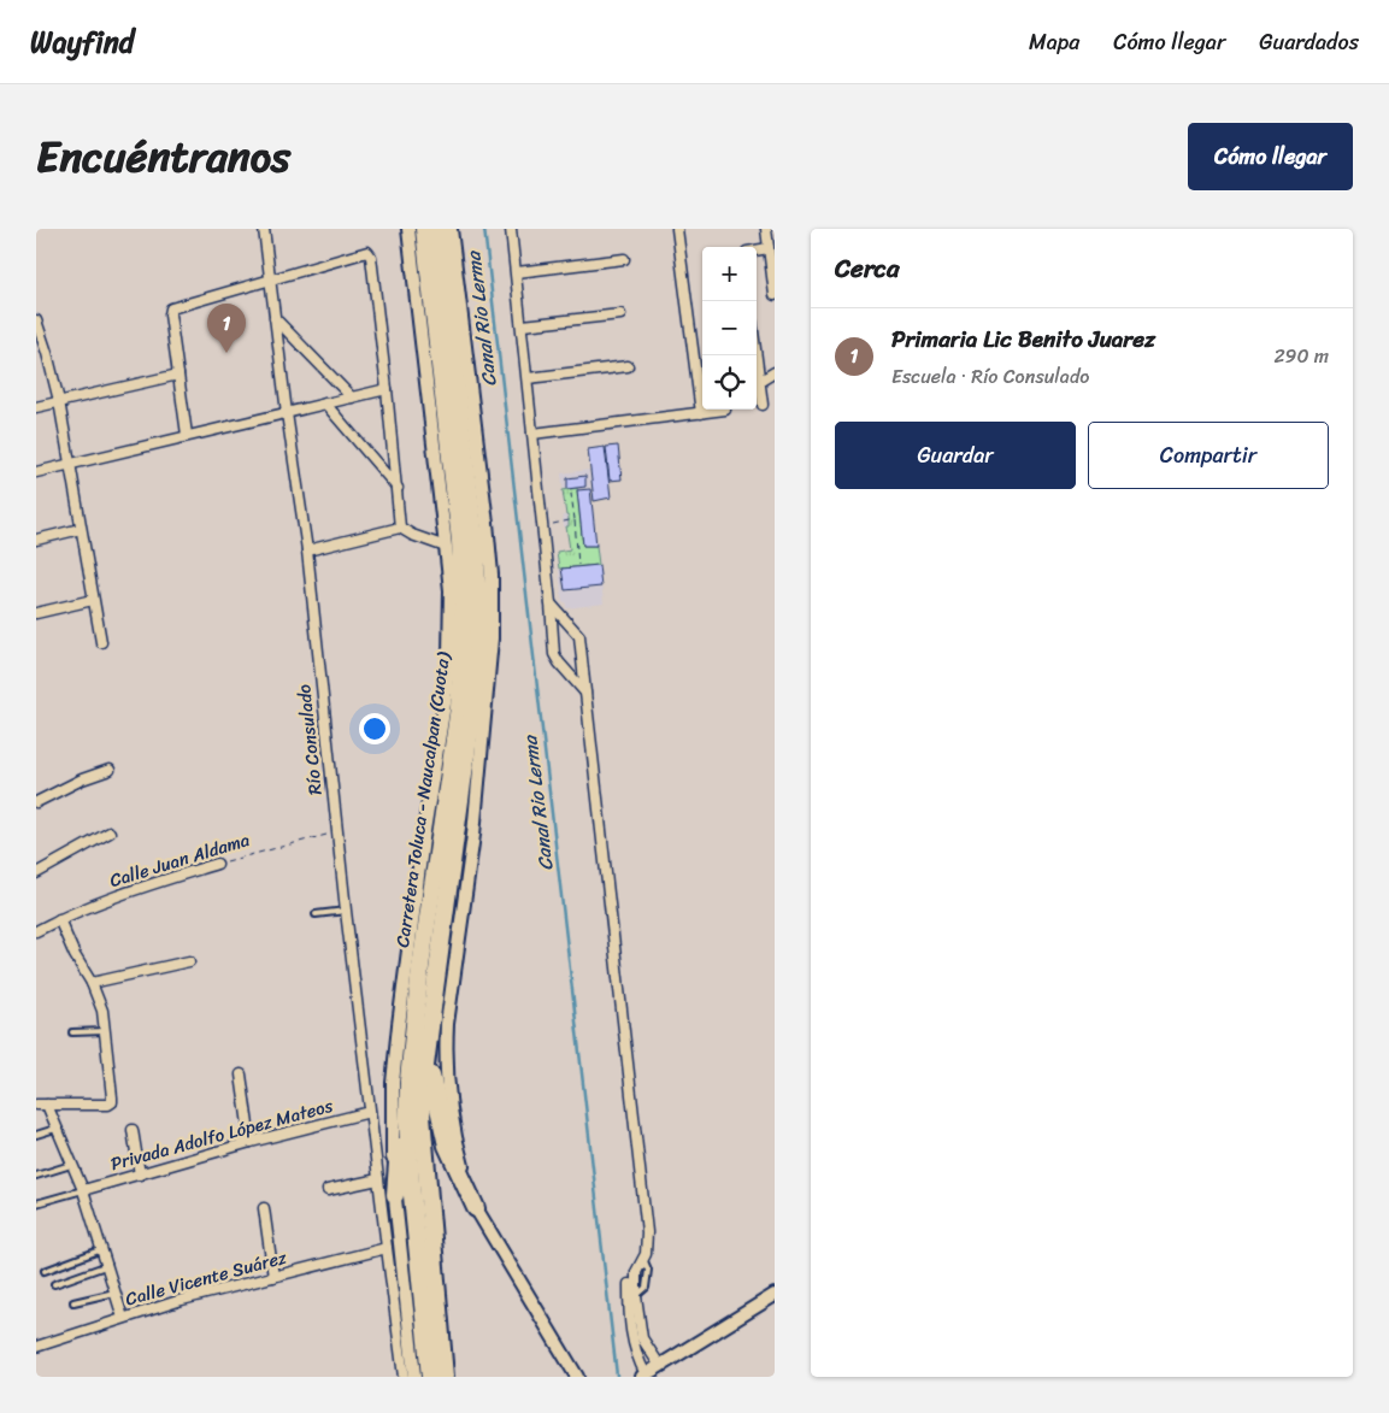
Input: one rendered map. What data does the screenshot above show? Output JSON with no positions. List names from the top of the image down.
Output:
{
  "streets": {
    "highway": ["Carretera Toluca - Naucalpan (Cuota)"],
    "street": [
      "Río Consulado",
      "Calle Juan Aldama",
      "Privada Adolfo López Mateos",
      "Calle Vicente Suárez"
    ]
  },
  "crossings": [
    ["Río Consulado", "Calle Juan Aldama"],
    ["Río Consulado", "Privada Adolfo López Mateos"],
    ["Río Consulado", "Calle Vicente Suárez"]
  ],
  "water": ["Canal Rio Lerma"],
  "page": {
    "header": "Wayfind",
    "nav": ["Mapa", "Cómo llegar", "Guardados"],
    "title": "Encuéntranos",
    "buttons": [
      "Cómo llegar",
      ["Guardar", "Compartir"]
    ],
    "heading": "Cerca",
    "map_buttons": ["+", "−"],
    "pins": "1",
    "list": [
      {
        "mark": "1",
        "name": "Primaria Lic Benito Juarez",
        "note": "Escuela · Río Consulado",
        "value": "290 m"
      }
    ]
  }
}
